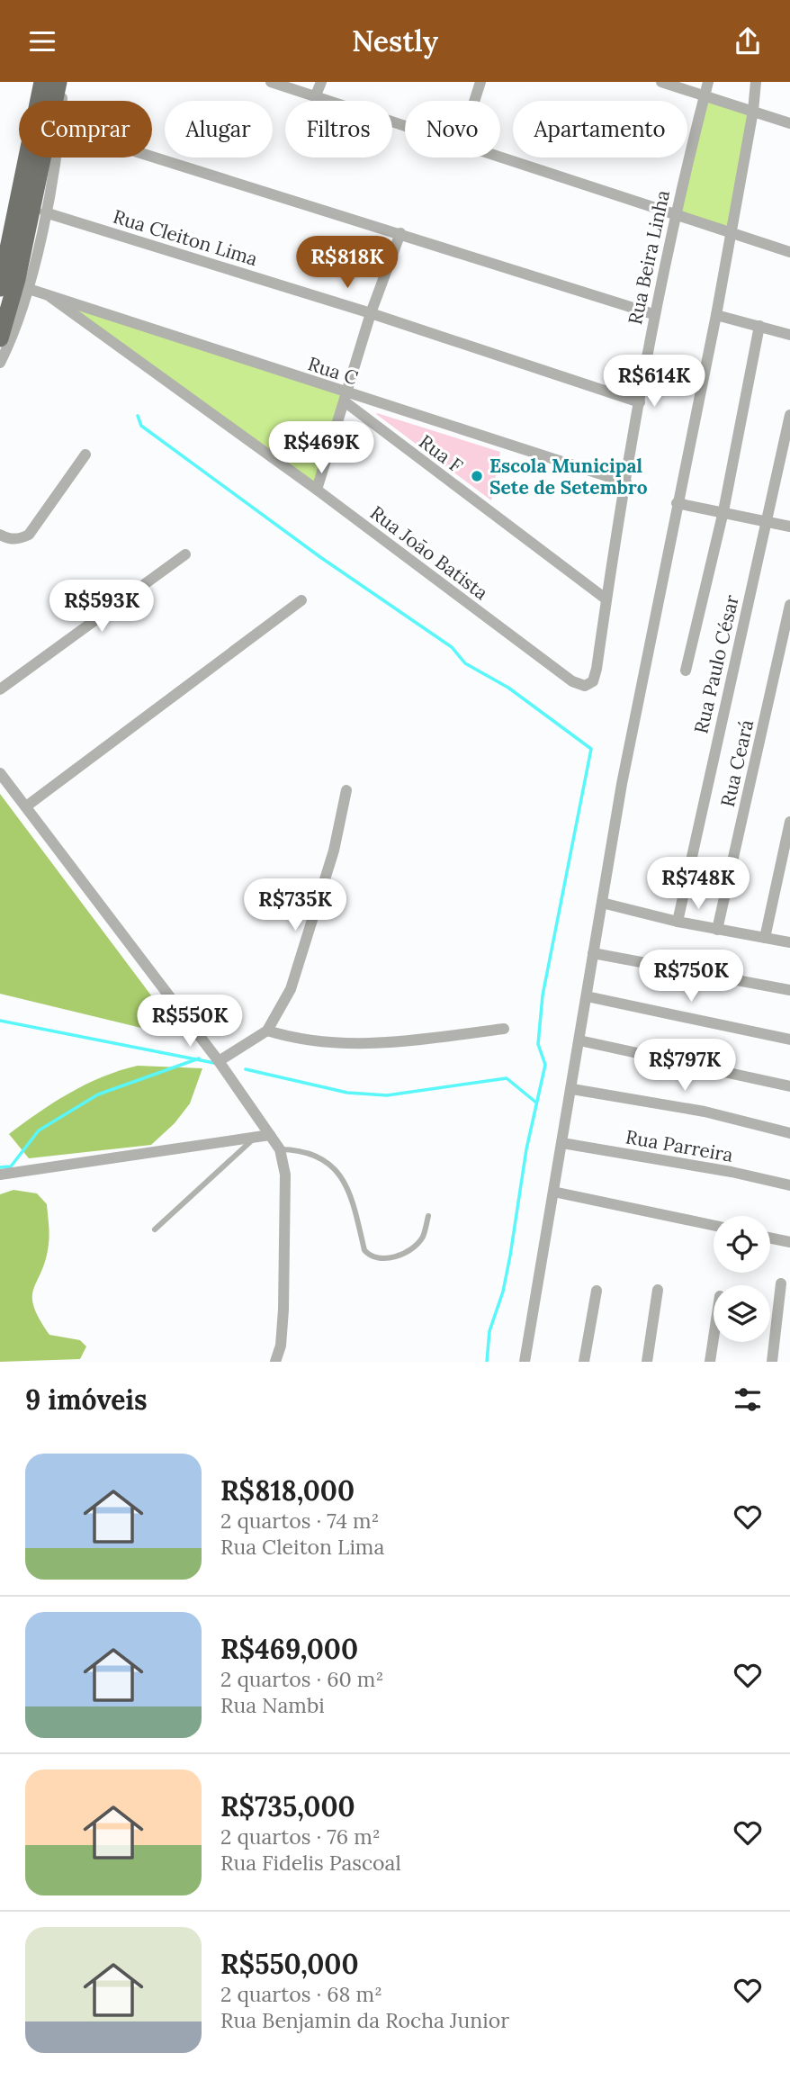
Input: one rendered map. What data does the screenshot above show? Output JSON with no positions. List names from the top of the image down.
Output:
{
  "streets": {
    "street": [
      "Rua Cleiton Lima",
      "Rua Beira Linha",
      "Rua C",
      "Rua F",
      "Rua Joāo Batista",
      "Rua Paulo César",
      "Rua Ceará",
      "Rua Parreira"
    ]
  },
  "crossings": [
    ["Rua Cleiton Lima", "Rua Beira Linha"],
    ["Rua Beira Linha", "Rua C"],
    ["Rua Beira Linha", "Rua F"],
    ["Rua Beira Linha", "Rua Joāo Batista"],
    ["Rua C", "Rua F"],
    ["Rua C", "Rua Joāo Batista"]
  ],
  "places": ["Escola Municipal Sete de Setembro"],
  "page": {
    "header": "Nestly",
    "chip": [
      "Comprar",
      "Alugar",
      "Filtros",
      "Novo",
      "Apartamento"
    ],
    "price": [
      "R$818K",
      "R$614K",
      "R$469K",
      "R$593K",
      "R$748K",
      "R$735K",
      "R$750K",
      "R$550K",
      "R$797K"
    ],
    "heading": "9 imóveis",
    "list": [
      {
        "name": "R$818,000",
        "note": "2 quartos · 74 m² · Rua Cleiton Lima"
      },
      {
        "name": "R$469,000",
        "note": "2 quartos · 60 m² · Rua Nambi"
      },
      {
        "name": "R$735,000",
        "note": "2 quartos · 76 m² · Rua Fidelis Pascoal"
      },
      {
        "name": "R$550,000",
        "note": "2 quartos · 68 m² · Rua Benjamin da Rocha Junior"
      }
    ]
  }
}
